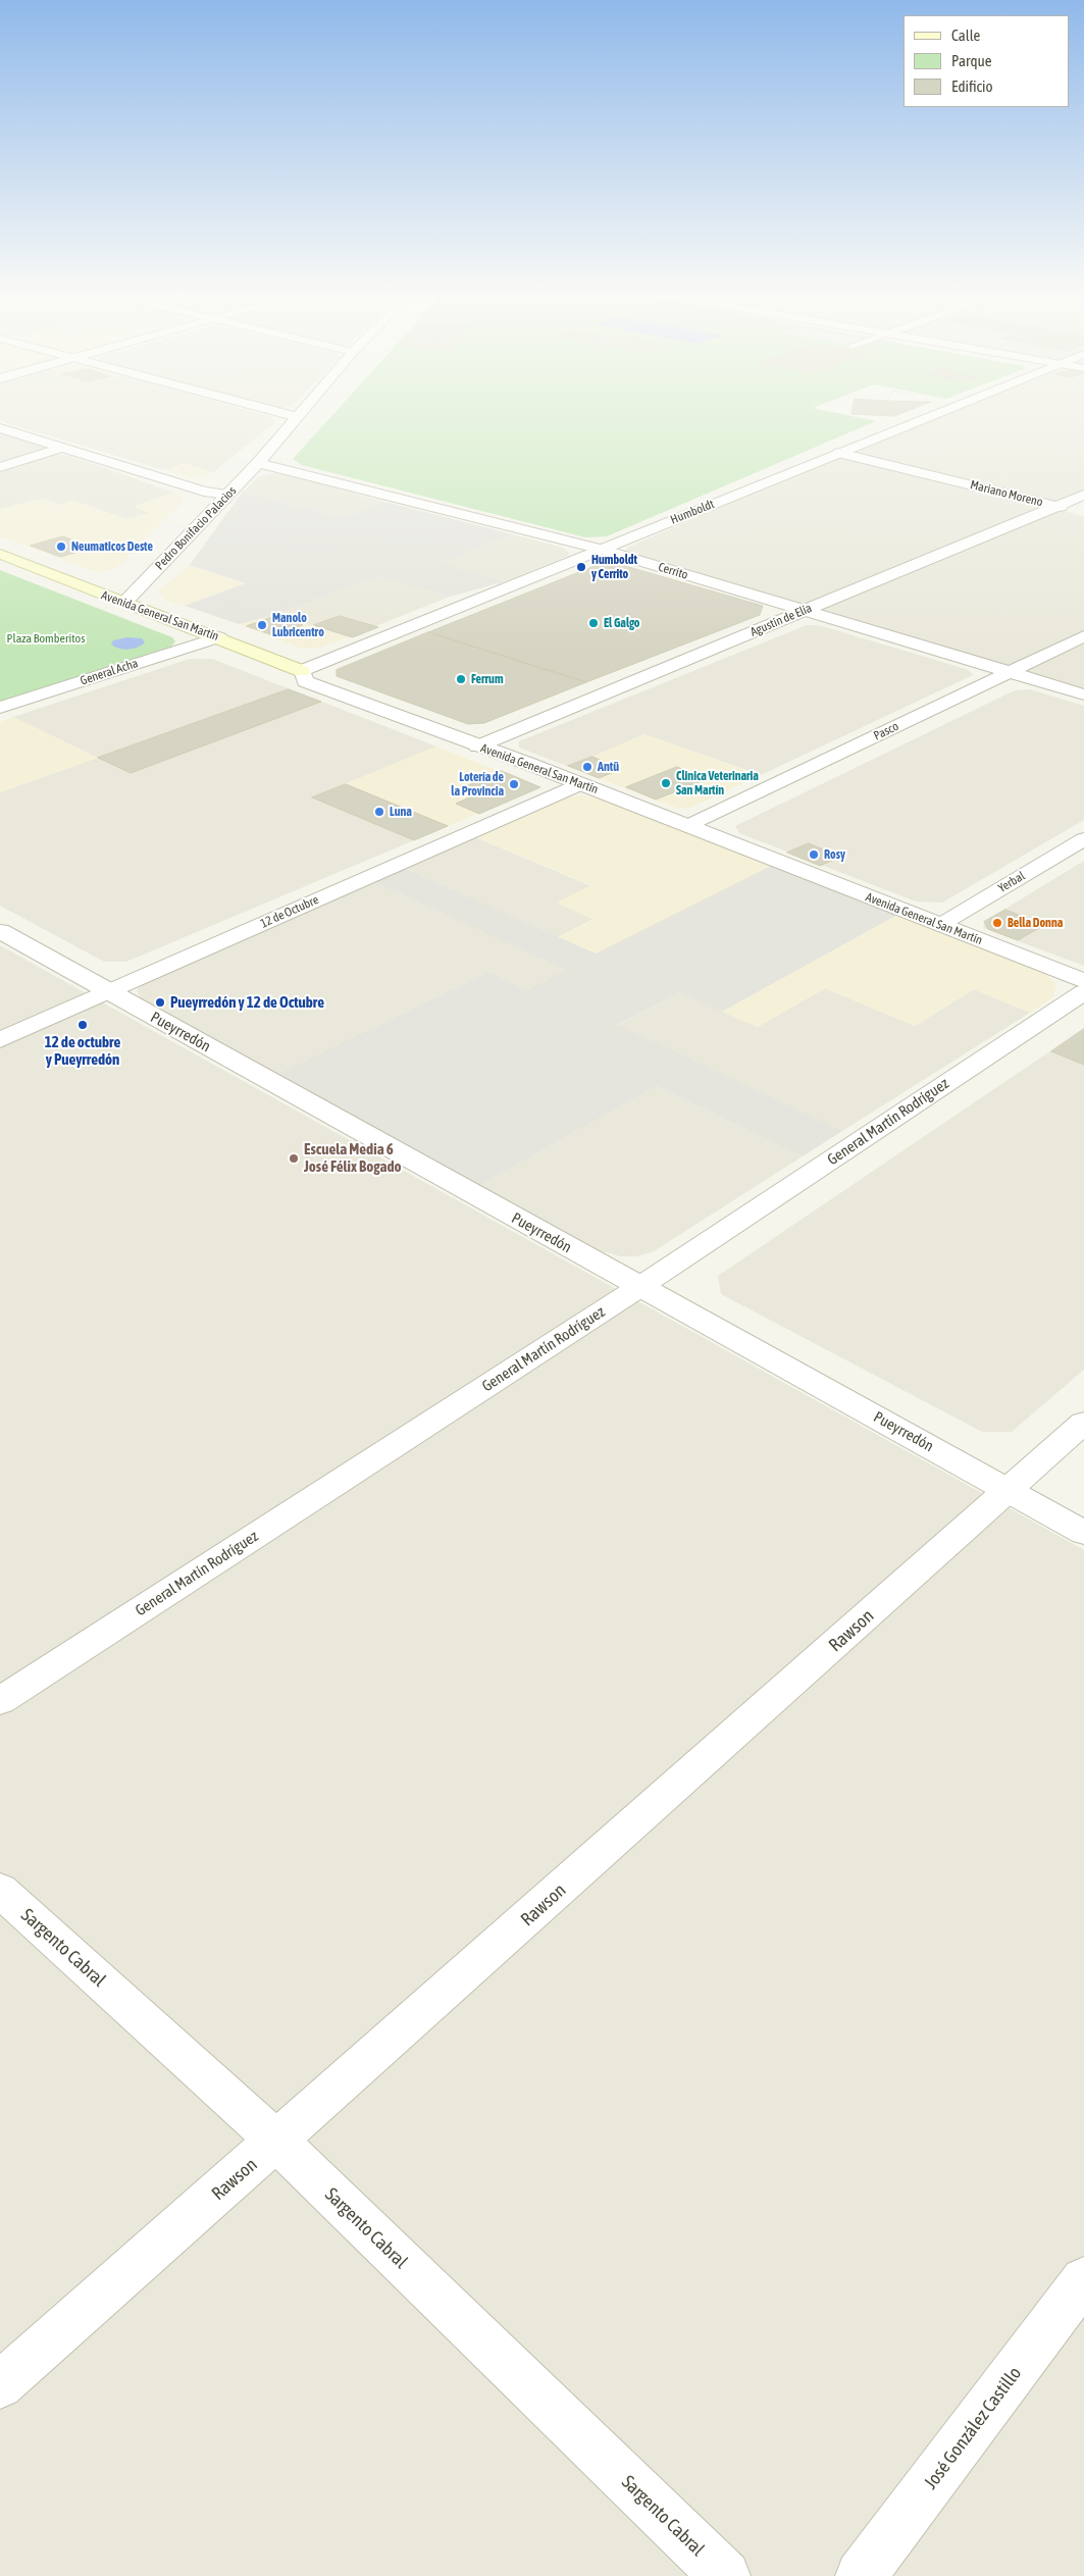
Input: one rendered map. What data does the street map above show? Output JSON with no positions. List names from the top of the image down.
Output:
{
  "streets": {
    "main road": ["Avenida General San Martín"],
    "street": [
      "Mariano Moreno",
      "Humboldt",
      "Pedro Bonifacio Palacios",
      "Cerrito",
      "Agustín de Elía",
      "General Acha",
      "Pasco",
      "Yerbal",
      "12 de Octubre",
      "Pueyrredón",
      "General Martín Rodríguez",
      "Rawson",
      "Sargento Cabral",
      "José González Castillo"
    ]
  },
  "crossings": [
    ["Mariano Moreno", "Humboldt"],
    ["Mariano Moreno", "Agustín de Elía"],
    ["Humboldt", "Cerrito"],
    ["Humboldt", "Avenida General San Martín"],
    ["Pedro Bonifacio Palacios", "Cerrito"],
    ["Pedro Bonifacio Palacios", "Avenida General San Martín"],
    ["Cerrito", "Agustín de Elía"],
    ["Cerrito", "Pasco"],
    ["Avenida General San Martín", "Agustín de Elía"],
    ["Avenida General San Martín", "General Acha"],
    ["Avenida General San Martín", "Pasco"],
    ["Avenida General San Martín", "Yerbal"],
    ["Avenida General San Martín", "12 de Octubre"],
    ["12 de Octubre", "Pueyrredón"],
    ["Pueyrredón", "General Martín Rodríguez"],
    ["Pueyrredón", "Rawson"],
    ["Rawson", "Sargento Cabral"]
  ],
  "parks": ["Plaza Bomberitos"],
  "places": [
    "Neumaticos Deste",
    "Humboldt y Cerrito",
    "El Galgo",
    "Manolo Lubricentro",
    "Ferrum",
    "Antü",
    "Clinica Veterinaria San Martín",
    "Lotería de la Provincia",
    "Luna",
    "Rosy",
    "Bella Donna",
    "Pueyrredón y 12 de Octubre",
    "12 de octubre y Pueyrredón",
    "Escuela Media 6 José Félix Bogado"
  ],
  "legend": ["Calle", "Parque", "Edificio"]
}
